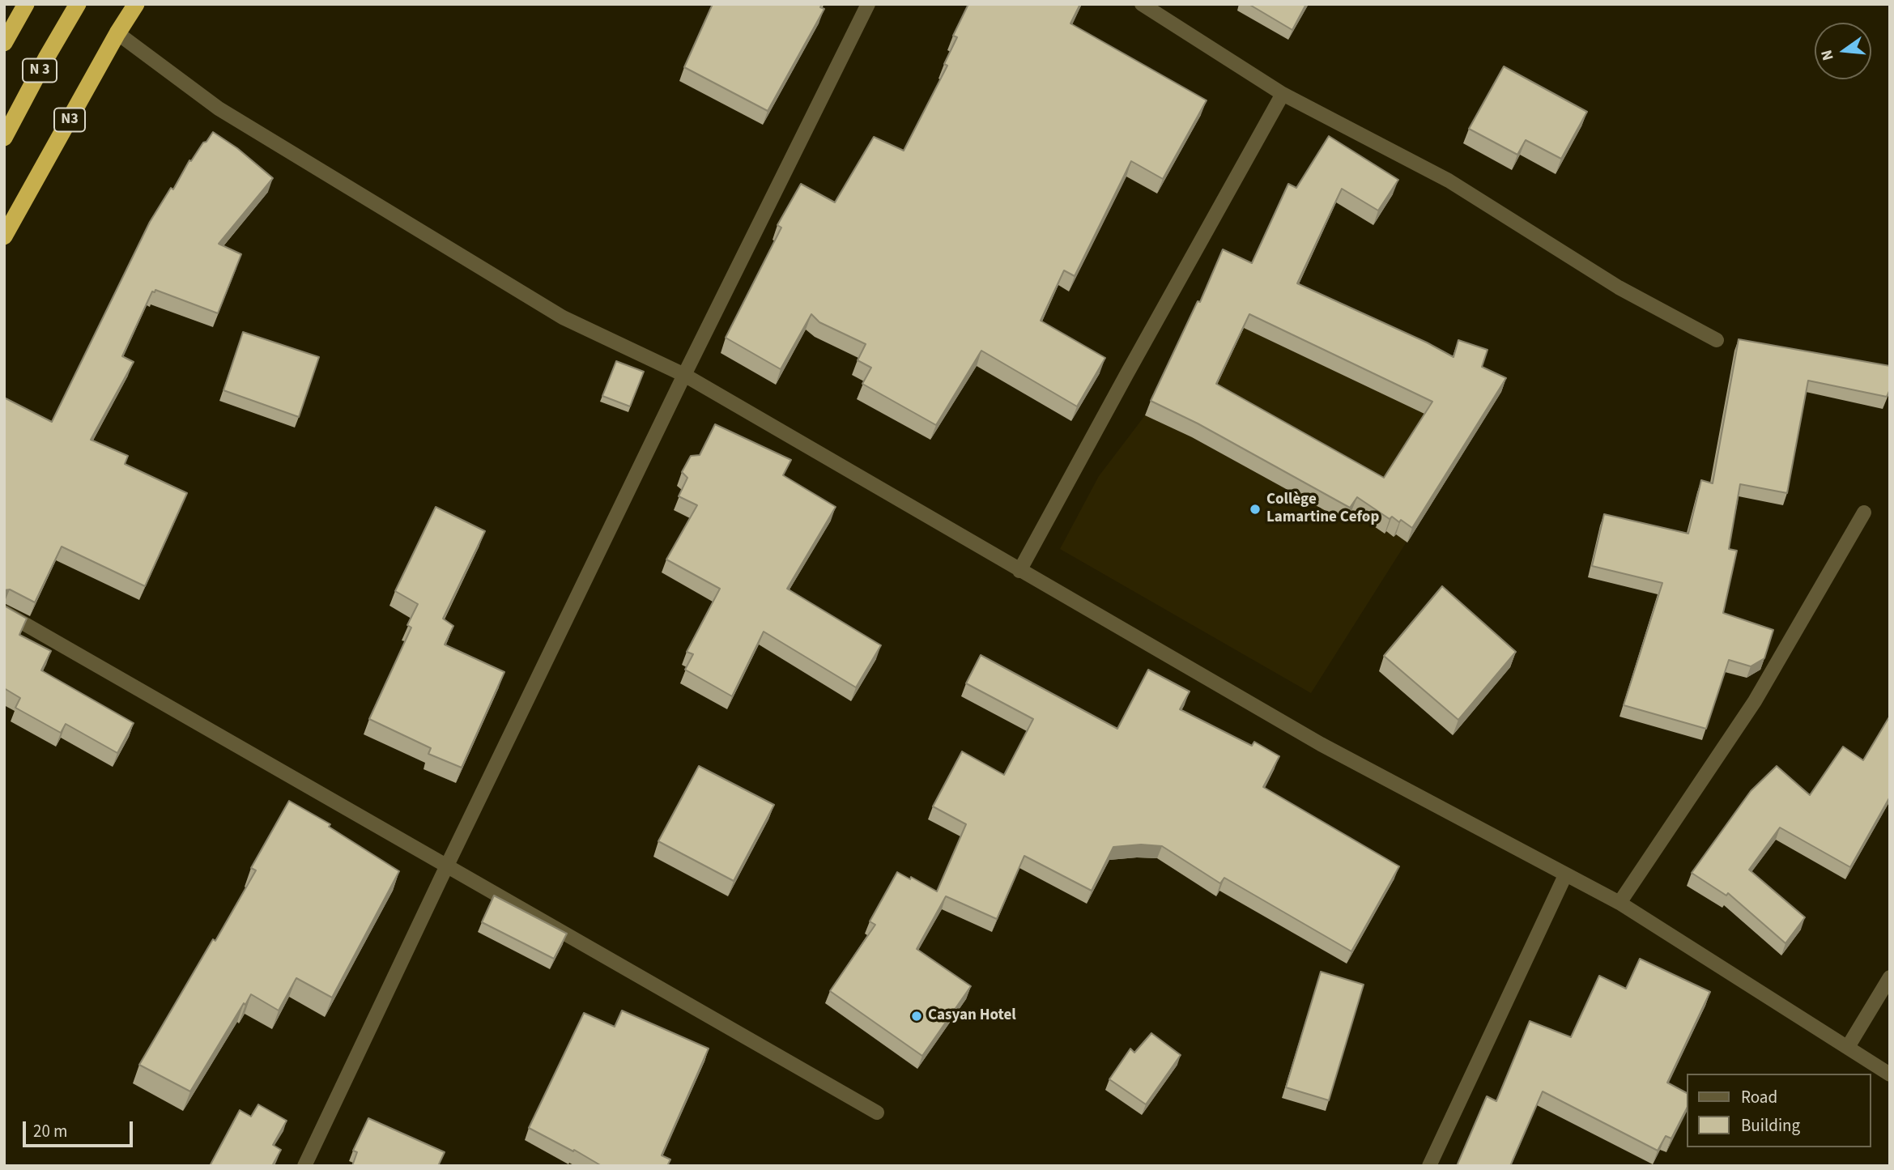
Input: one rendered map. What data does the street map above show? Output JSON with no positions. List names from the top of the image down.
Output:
{
  "streets": {
    "highway": ["N 3", "N3"]
  },
  "places": ["Collège Lamartine Cefop", "Casyan Hotel"],
  "legend": ["Road", "Building"],
  "scale_bar": "20 m",
  "north": "left"
}
